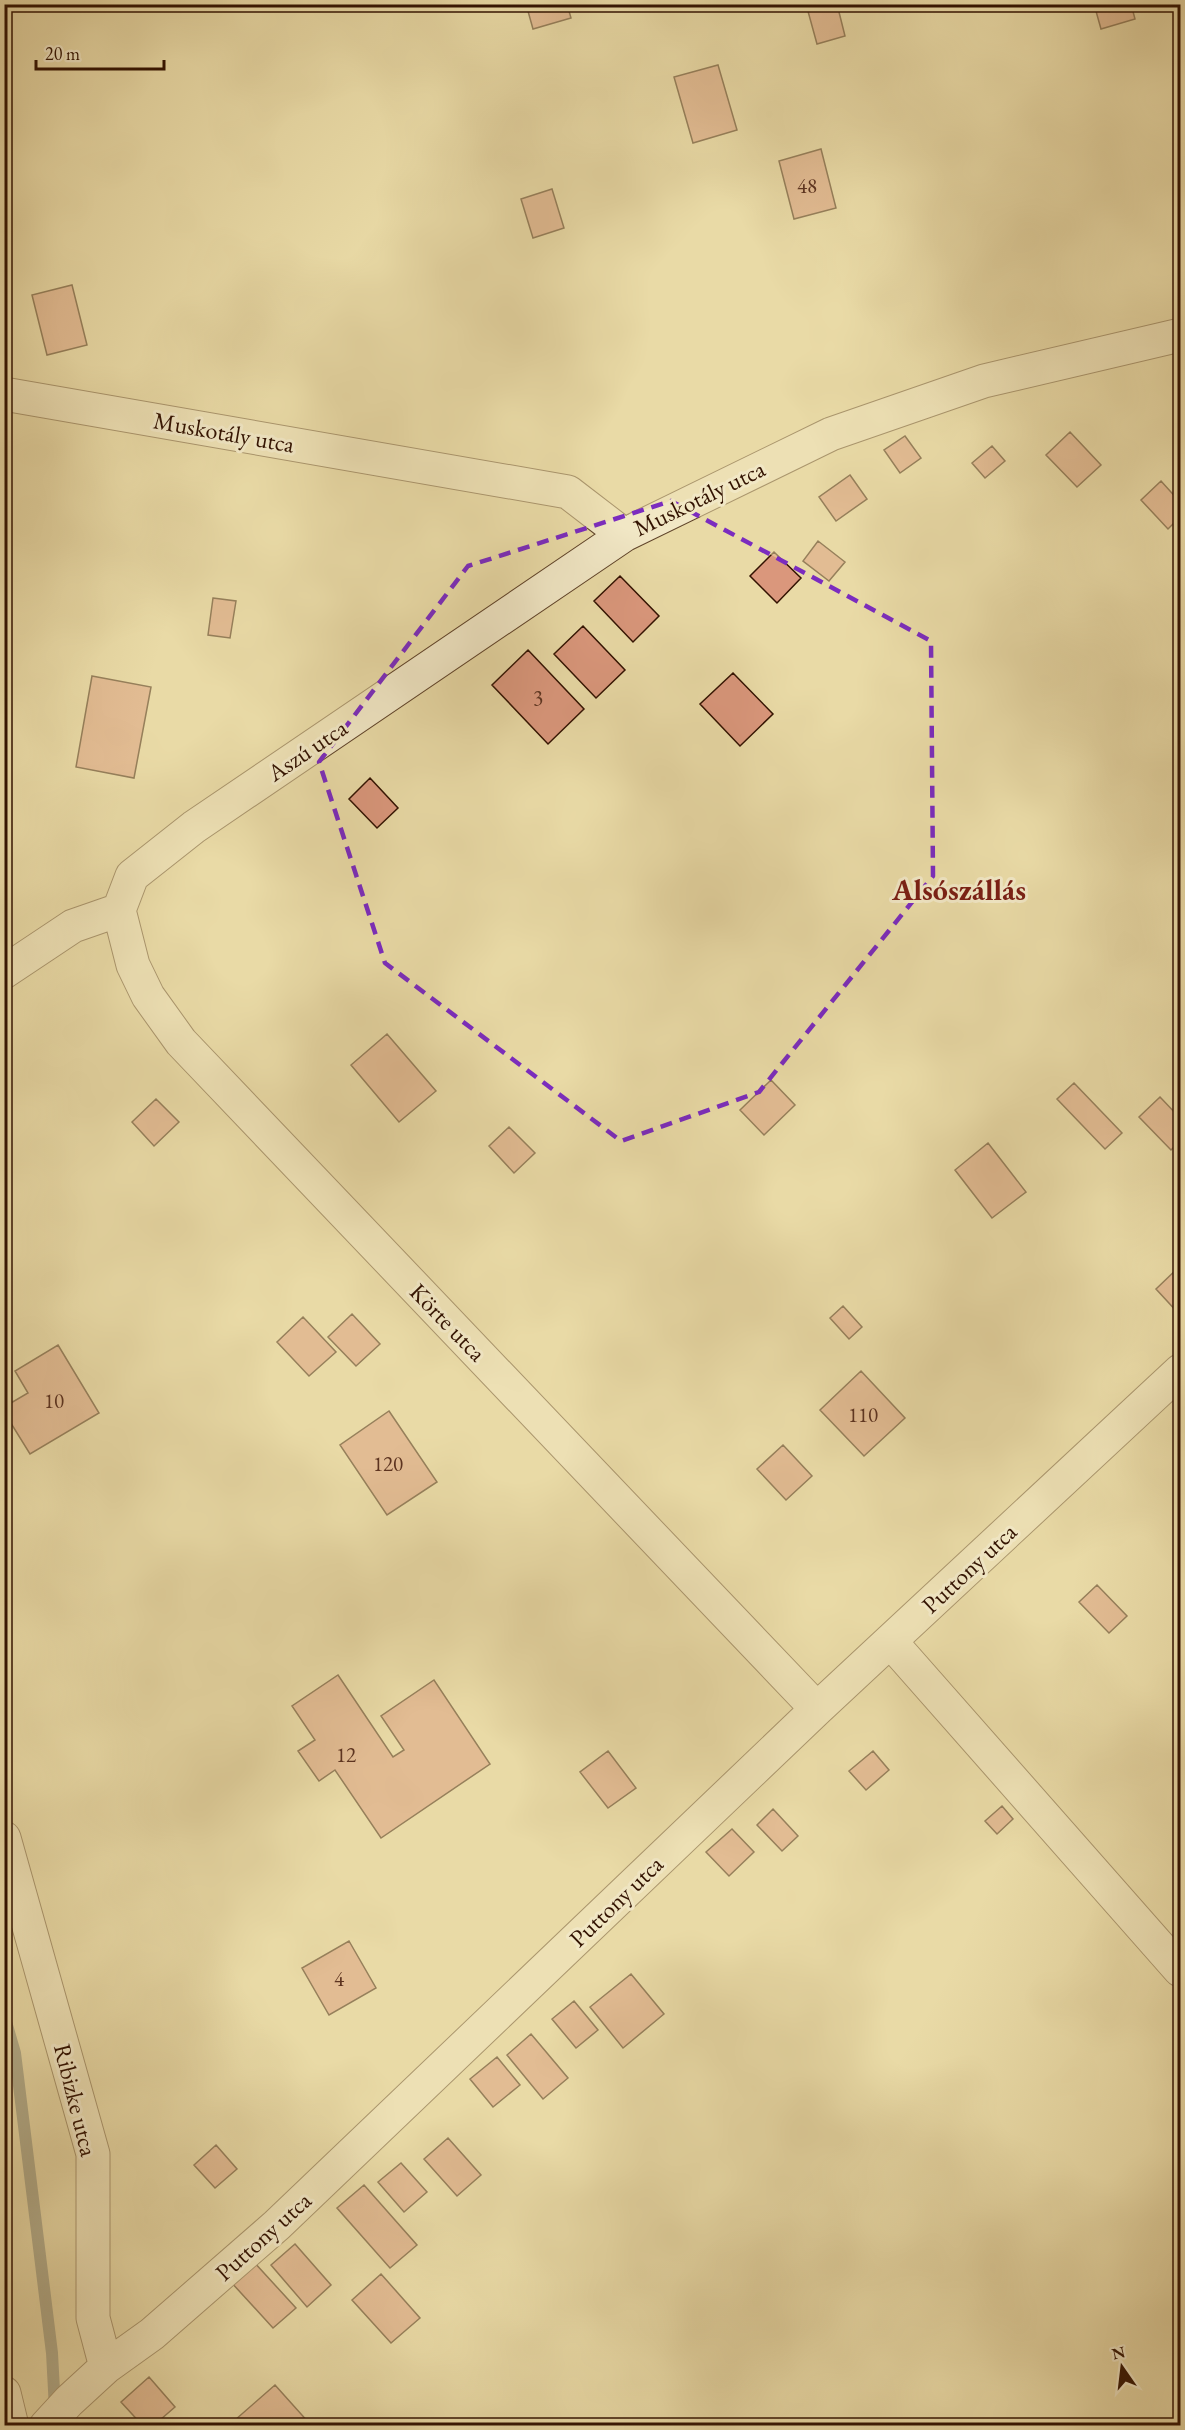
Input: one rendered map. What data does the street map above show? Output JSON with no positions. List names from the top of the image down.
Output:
{
  "streets": {
    "street": [
      "Muskotály utca",
      "Aszú utca",
      "Körte utca",
      "Puttony utca",
      "Ribizke utca"
    ]
  },
  "crossings": [
    ["Muskotály utca", "Aszú utca"],
    ["Aszú utca", "Körte utca"],
    ["Körte utca", "Puttony utca"],
    ["Puttony utca", "Ribizke utca"]
  ],
  "districts": ["Alsószállás"],
  "house_numbers": [
    "48",
    "3",
    "10",
    "110",
    "120",
    "12",
    "4"
  ],
  "scale_bar": "20 m",
  "north": "top"
}
